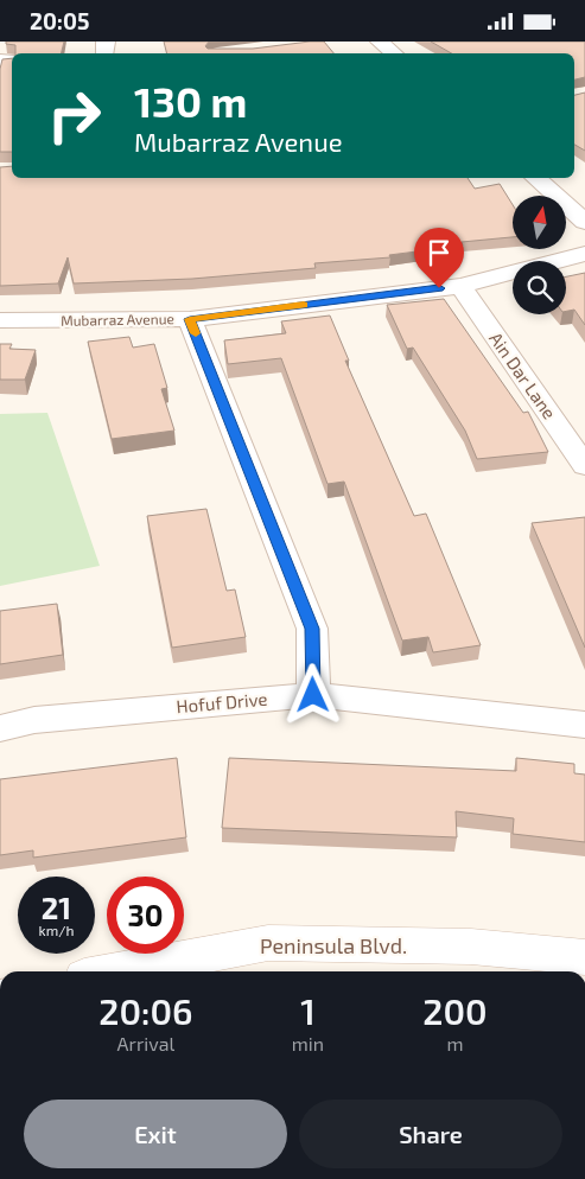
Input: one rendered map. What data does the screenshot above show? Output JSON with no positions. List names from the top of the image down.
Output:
{
  "streets": {
    "main road": ["Peninsula Blvd."],
    "street": ["Mubarraz Avenue", "Ain Dar Lane", "Hofuf Drive"]
  },
  "crossings": [
    ["Mubarraz Avenue", "Ain Dar Lane"]
  ],
  "north": "top",
  "page": {
    "status": "20:05",
    "turn": ["130 m", "Mubarraz Avenue"],
    "speed": "21 km/h",
    "limit": "30",
    "eta": [
      "20:06",
      "Arrival",
      "1",
      "min",
      "200",
      "m"
    ],
    "buttons": ["Exit", "Share"]
  }
}
